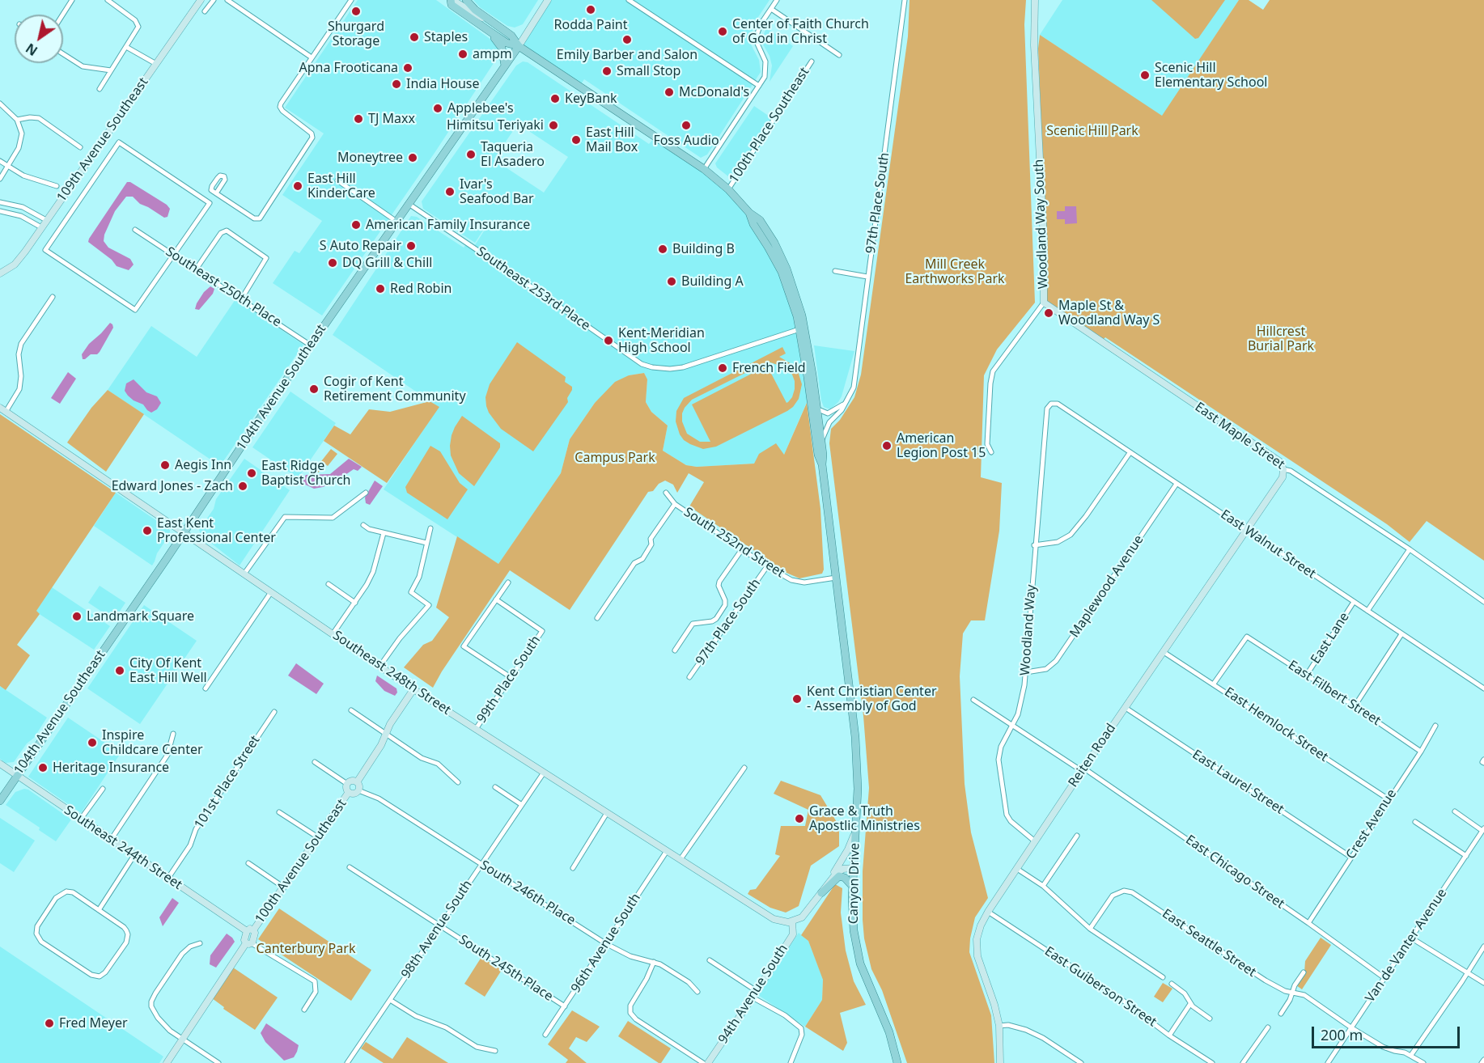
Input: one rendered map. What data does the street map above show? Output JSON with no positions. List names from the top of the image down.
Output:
{
  "streets": {
    "main road": ["104th Avenue Southeast", "Canyon Drive"],
    "street": [
      "100th Place Southeast",
      "109th Avenue Southeast",
      "97th Place South",
      "Woodland Way South",
      "Southeast 250th Place",
      "Southeast 253rd Place",
      "East Maple Street",
      "South 252nd Street",
      "East Walnut Street",
      "Maplewood Avenue",
      "Woodland Way",
      "East Lane",
      "Southeast 248th Street",
      "99th Place South",
      "East Filbert Street",
      "East Hemlock Street",
      "Reiten Road",
      "101st Place Street",
      "East Laurel Street",
      "Crest Avenue",
      "Southeast 244th Street",
      "100th Avenue Southeast",
      "East Chicago Street",
      "South 246th Place",
      "98th Avenue South",
      "96th Avenue South",
      "East Seattle Street",
      "Van de Vanter Avenue",
      "South 245th Place",
      "East Guiberson Street",
      "94th Avenue South"
    ]
  },
  "crossings": [
    ["97th Place South", "South 252nd Street"],
    ["97th Place South", "Canyon Drive"],
    ["Woodland Way South", "East Maple Street"],
    ["Southeast 250th Place", "104th Avenue Southeast"],
    ["Southeast 253rd Place", "104th Avenue Southeast"],
    ["Southeast 253rd Place", "Canyon Drive"],
    ["104th Avenue Southeast", "Southeast 248th Street"],
    ["104th Avenue Southeast", "Southeast 244th Street"],
    ["East Maple Street", "Reiten Road"],
    ["South 252nd Street", "Canyon Drive"],
    ["East Walnut Street", "Maplewood Avenue"],
    ["East Walnut Street", "Woodland Way"],
    ["East Walnut Street", "East Lane"],
    ["East Walnut Street", "Reiten Road"],
    ["Maplewood Avenue", "Woodland Way"],
    ["Woodland Way", "Reiten Road"],
    ["Woodland Way", "East Chicago Street"],
    ["East Lane", "East Filbert Street"],
    ["Southeast 248th Street", "99th Place South"],
    ["Southeast 248th Street", "98th Avenue South"],
    ["Southeast 248th Street", "96th Avenue South"],
    ["Southeast 248th Street", "94th Avenue South"],
    ["East Filbert Street", "East Hemlock Street"],
    ["East Filbert Street", "Crest Avenue"],
    ["East Hemlock Street", "Reiten Road"],
    ["East Hemlock Street", "Crest Avenue"],
    ["Reiten Road", "East Laurel Street"],
    ["Reiten Road", "East Chicago Street"],
    ["Reiten Road", "East Guiberson Street"],
    ["101st Place Street", "Southeast 244th Street"],
    ["East Laurel Street", "Crest Avenue"],
    ["Crest Avenue", "East Chicago Street"],
    ["Southeast 244th Street", "100th Avenue Southeast"],
    ["100th Avenue Southeast", "South 246th Place"],
    ["East Chicago Street", "Van de Vanter Avenue"],
    ["South 246th Place", "98th Avenue South"],
    ["South 246th Place", "96th Avenue South"],
    ["98th Avenue South", "South 245th Place"],
    ["96th Avenue South", "South 245th Place"],
    ["East Seattle Street", "Van de Vanter Avenue"]
  ],
  "parks": [
    "Scenic Hill Park",
    "Mill Creek Earthworks Park",
    "Hillcrest Burial Park",
    "Campus Park",
    "Canterbury Park"
  ],
  "places": [
    "Rodda Paint",
    "Shurgard Storage",
    "Center of Faith Church of God in Christ",
    "Staples",
    "Emily Barber and Salon",
    "ampm",
    "Apna Frooticana",
    "Small Stop",
    "Scenic Hill Elementary School",
    "India House",
    "McDonald's",
    "KeyBank",
    "Applebee's",
    "TJ Maxx",
    "Himitsu Teriyaki",
    "Foss Audio",
    "East Hill Mail Box",
    "Taqueria El Asadero",
    "Moneytree",
    "East Hill KinderCare",
    "Ivar's Seafood Bar",
    "American Family Insurance",
    "S Auto Repair",
    "Building B",
    "DQ Grill & Chill",
    "Building A",
    "Red Robin",
    "Maple St & Woodland Way S",
    "Kent-Meridian High School",
    "French Field",
    "Cogir of Kent Retirement Community",
    "American Legion Post 15",
    "Aegis Inn",
    "East Ridge Baptist Church",
    "Edward Jones - Zach",
    "East Kent Professional Center",
    "Landmark Square",
    "City Of Kent East Hill Well",
    "Kent Christian Center - Assembly of God",
    "Inspire Childcare Center",
    "Heritage Insurance",
    "Grace & Truth Apostlic Ministries",
    "Fred Meyer"
  ],
  "scale_bar": "200 m",
  "north": "bottom left"
}
